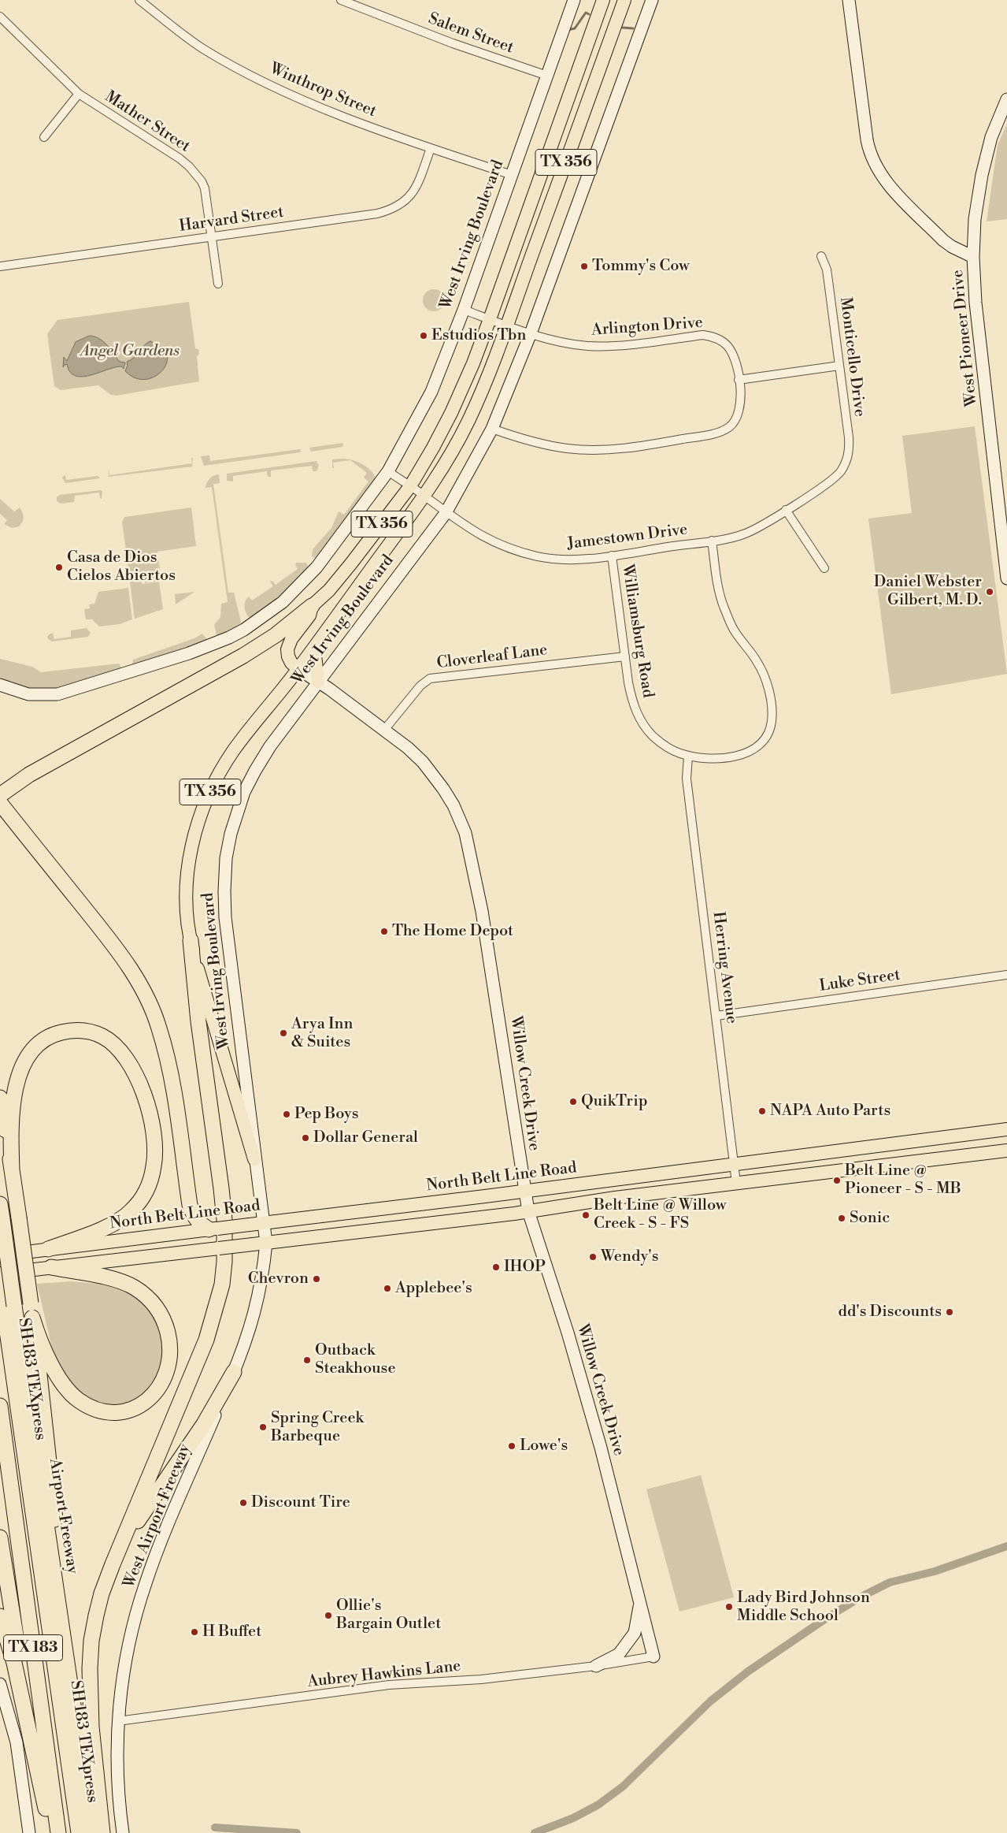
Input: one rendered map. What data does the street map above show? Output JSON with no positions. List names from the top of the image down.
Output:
{
  "streets": {
    "highway": ["SH 183 TEXpress", "Airport Freeway", "TX 183"],
    "main road": ["TX 356", "West Irving Boulevard", "North Belt Line Road"],
    "street": [
      "Salem Street",
      "Winthrop Street",
      "Mather Street",
      "Harvard Street",
      "Arlington Drive",
      "West Pioneer Drive",
      "Monticello Drive",
      "Jamestown Drive",
      "Williamsburg Road",
      "Cloverleaf Lane",
      "Herring Avenue",
      "Luke Street",
      "Willow Creek Drive",
      "West Airport Freeway",
      "Aubrey Hawkins Lane"
    ]
  },
  "crossings": [
    ["Salem Street", "West Irving Boulevard"],
    ["Winthrop Street", "Harvard Street"],
    ["Winthrop Street", "West Irving Boulevard"],
    ["Mather Street", "Harvard Street"],
    ["West Irving Boulevard", "Arlington Drive"],
    ["West Irving Boulevard", "Jamestown Drive"],
    ["West Irving Boulevard", "Willow Creek Drive"],
    ["West Irving Boulevard", "North Belt Line Road"],
    ["West Irving Boulevard", "West Airport Freeway"],
    ["Monticello Drive", "Jamestown Drive"],
    ["Jamestown Drive", "Williamsburg Road"],
    ["Williamsburg Road", "Cloverleaf Lane"],
    ["Williamsburg Road", "Herring Avenue"],
    ["Cloverleaf Lane", "Willow Creek Drive"],
    ["Herring Avenue", "Luke Street"],
    ["Herring Avenue", "North Belt Line Road"],
    ["Willow Creek Drive", "North Belt Line Road"],
    ["Willow Creek Drive", "Aubrey Hawkins Lane"],
    ["SH 183 TEXpress", "Airport Freeway"],
    ["West Airport Freeway", "Aubrey Hawkins Lane"]
  ],
  "parks": ["Angel Gardens"],
  "places": [
    "Tommy's Cow",
    "Estudios Tbn",
    "Casa de Dios Cielos Abiertos",
    "Daniel Webster Gilbert, M. D.",
    "The Home Depot",
    "Arya Inn & Suites",
    "QuikTrip",
    "NAPA Auto Parts",
    "Pep Boys",
    "Dollar General",
    "Belt Line @ Pioneer - S - MB",
    "Belt Line @ Willow Creek - S - FS",
    "Sonic",
    "Wendy's",
    "IHOP",
    "Chevron",
    "Applebee's",
    "dd's Discounts",
    "Outback Steakhouse",
    "Spring Creek Barbeque",
    "Lowe's",
    "Discount Tire",
    "Lady Bird Johnson Middle School",
    "Ollie's Bargain Outlet",
    "H Buffet"
  ]
}
